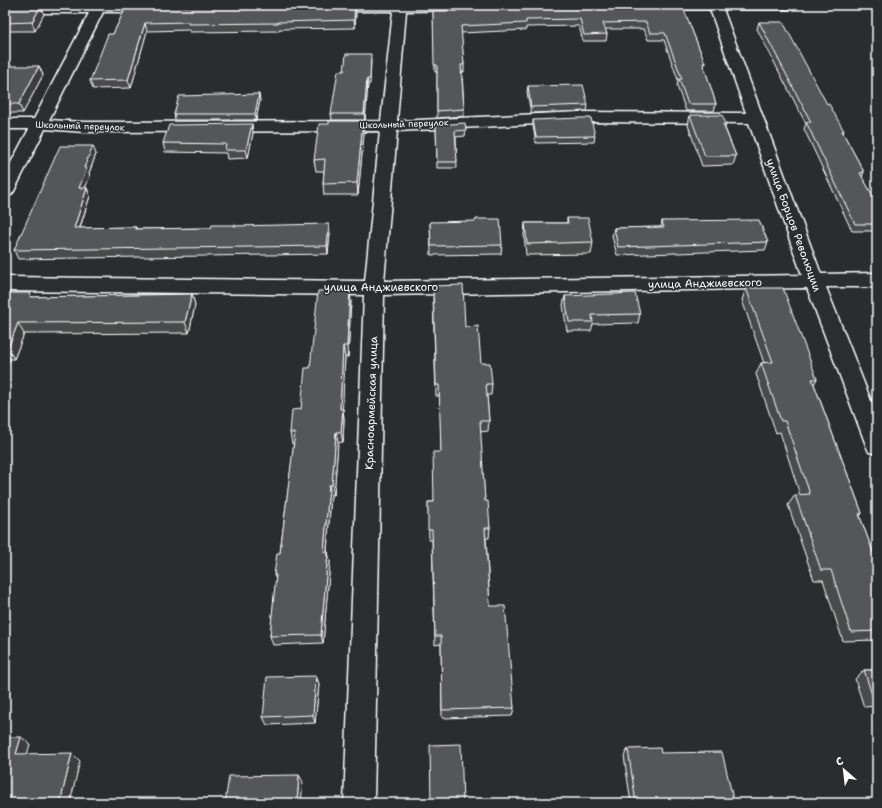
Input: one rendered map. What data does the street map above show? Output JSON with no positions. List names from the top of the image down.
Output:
{
  "streets": {
    "street": [
      "Школьный переулок",
      "улица Борцов Революции",
      "улица Анджиевского",
      "Красноармейская улица"
    ]
  },
  "crossings": [
    ["Школьный переулок", "улица Борцов Революции"],
    ["Школьный переулок", "Красноармейская улица"],
    ["улица Борцов Революции", "улица Анджиевского"],
    ["улица Анджиевского", "Красноармейская улица"]
  ],
  "north": "top left"
}
